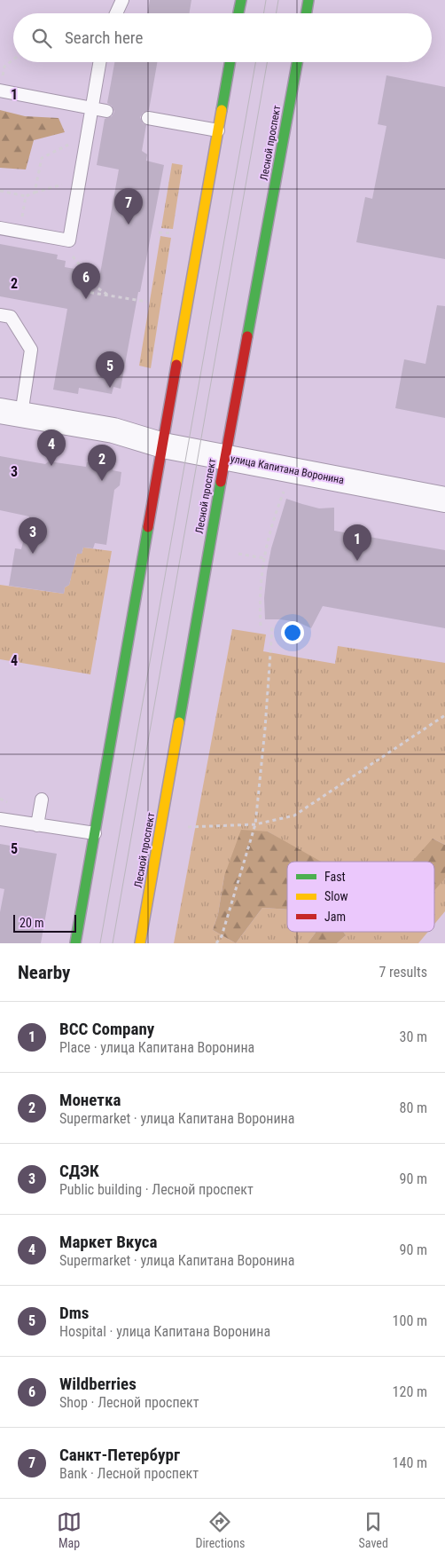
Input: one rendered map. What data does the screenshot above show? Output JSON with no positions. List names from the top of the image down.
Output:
{
  "streets": {
    "main road": ["Лесной проспект"],
    "street": ["улица Капитана Воронина"]
  },
  "crossings": [
    ["Лесной проспект", "улица Капитана Воронина"]
  ],
  "legend": ["Fast", "Slow", "Jam"],
  "scale_bar": "20 m",
  "page": {
    "search": "Search here",
    "pins": [
      "7",
      "6",
      "5",
      "4",
      "2",
      "3",
      "1"
    ],
    "scale": "20 m",
    "heading": ["Nearby", "7 results"],
    "list": [
      {
        "mark": "1",
        "name": "BCC Company",
        "note": "Place · улица Капитана Воронина",
        "value": "30 m"
      },
      {
        "mark": "2",
        "name": "Монетка",
        "note": "Supermarket · улица Капитана Воронина",
        "value": "80 m"
      },
      {
        "mark": "3",
        "name": "СДЭК",
        "note": "Public building · Лесной проспект",
        "value": "90 m"
      },
      {
        "mark": "4",
        "name": "Маркет Вкуса",
        "note": "Supermarket · улица Капитана Воронина",
        "value": "90 m"
      },
      {
        "mark": "5",
        "name": "Dms",
        "note": "Hospital · улица Капитана Воронина",
        "value": "100 m"
      },
      {
        "mark": "6",
        "name": "Wildberries",
        "note": "Shop · Лесной проспект",
        "value": "120 m"
      },
      {
        "mark": "7",
        "name": "Санкт-Петербург",
        "note": "Bank · Лесной проспект",
        "value": "140 m"
      }
    ],
    "nav": ["Map", "Directions", "Saved"]
  },
  "grid": {
    "rows": [
      "1",
      "2",
      "3",
      "4",
      "5"
    ]
  }
}
